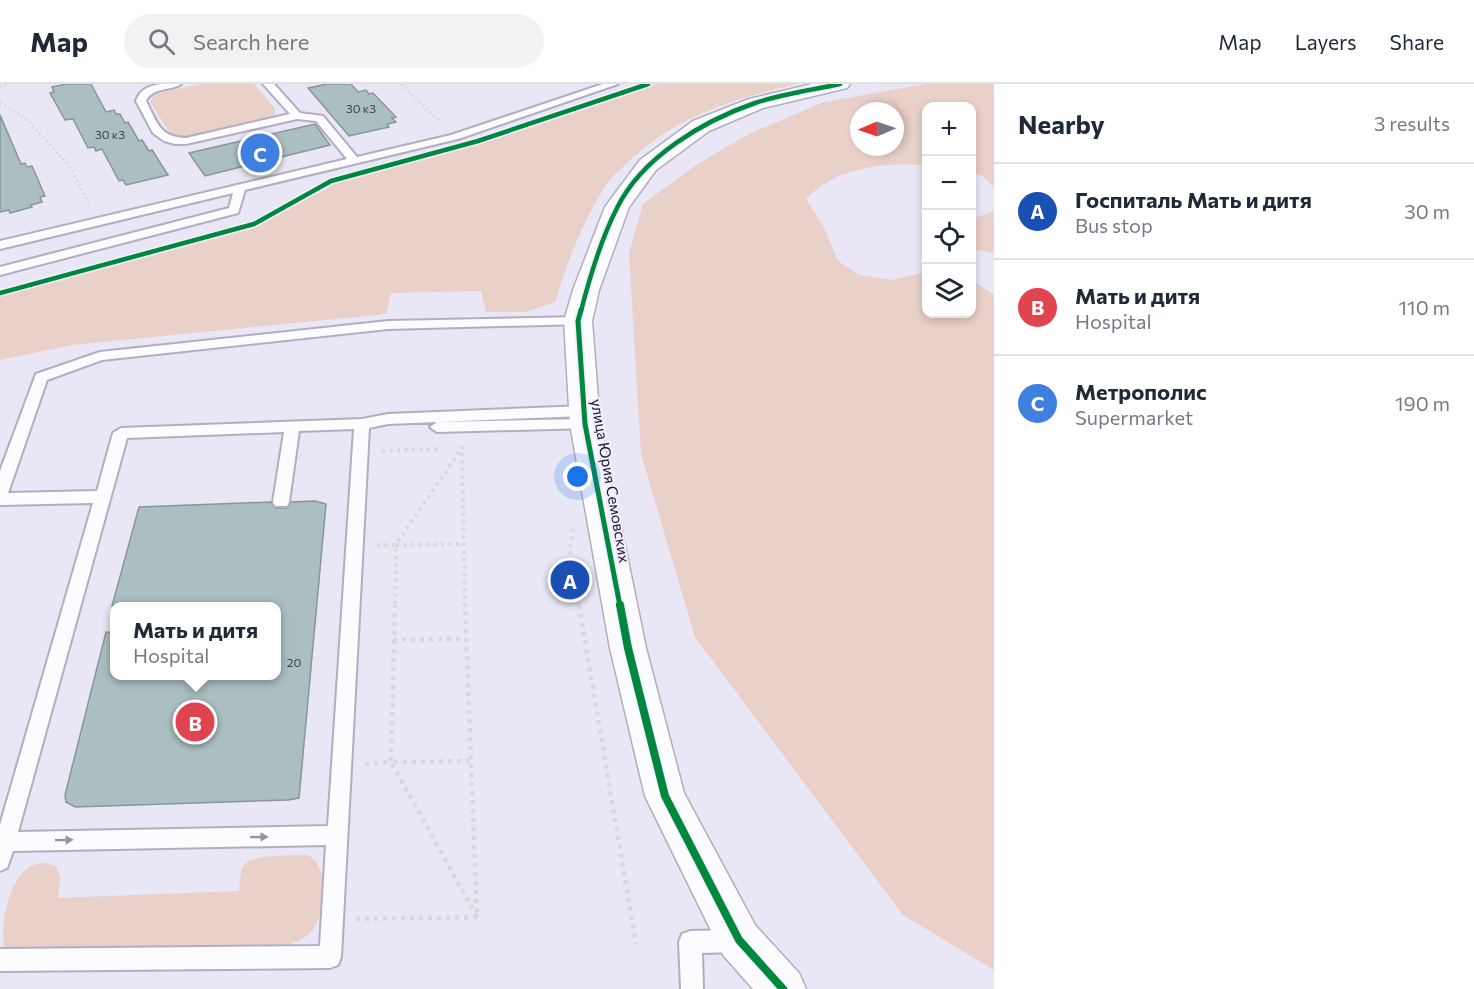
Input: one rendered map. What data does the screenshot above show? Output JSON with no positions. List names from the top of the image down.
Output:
{
  "streets": {
    "street": ["улица Юрия Семовских"]
  },
  "house_numbers": ["30 к3", "30 к3", "20"],
  "north": "left",
  "page": {
    "header": "Map",
    "search": "Search here",
    "nav": ["Map", "Layers", "Share"],
    "heading": ["Nearby", "3 results"],
    "map_buttons": ["+", "−"],
    "pins": ["C", "A", "B"],
    "list": [
      {
        "mark": "A",
        "name": "Госпиталь Мать и дитя",
        "note": "Bus stop",
        "value": "30 m"
      },
      {
        "mark": "B",
        "name": "Мать и дитя",
        "note": "Hospital",
        "value": "110 m"
      },
      {
        "mark": "C",
        "name": "Метрополис",
        "note": "Supermarket",
        "value": "190 m"
      }
    ],
    "popup": ["Мать и дитя", "Hospital"]
  }
}
